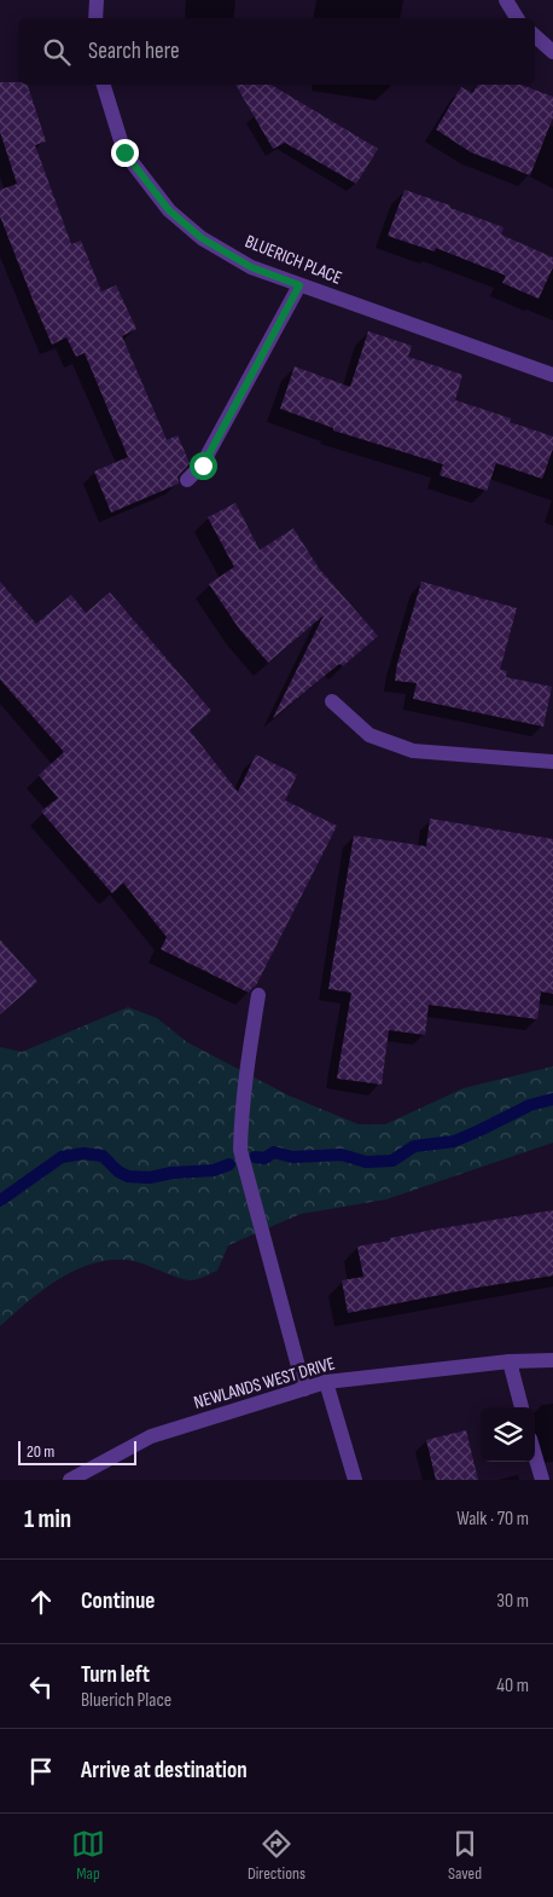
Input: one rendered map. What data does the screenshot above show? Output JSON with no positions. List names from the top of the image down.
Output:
{
  "streets": {
    "street": ["BLUERICH PLACE", "NEWLANDS WEST DRIVE"]
  },
  "scale_bar": "20 m",
  "page": {
    "search": "Search here",
    "scale": "20 m",
    "heading": ["1 min", "Walk · 70 m"],
    "list": [
      ["Continue", "30 m"],
      ["Turn left", "Bluerich Place", "40 m"],
      "Arrive at destination"
    ],
    "nav": ["Map", "Directions", "Saved"]
  }
}
